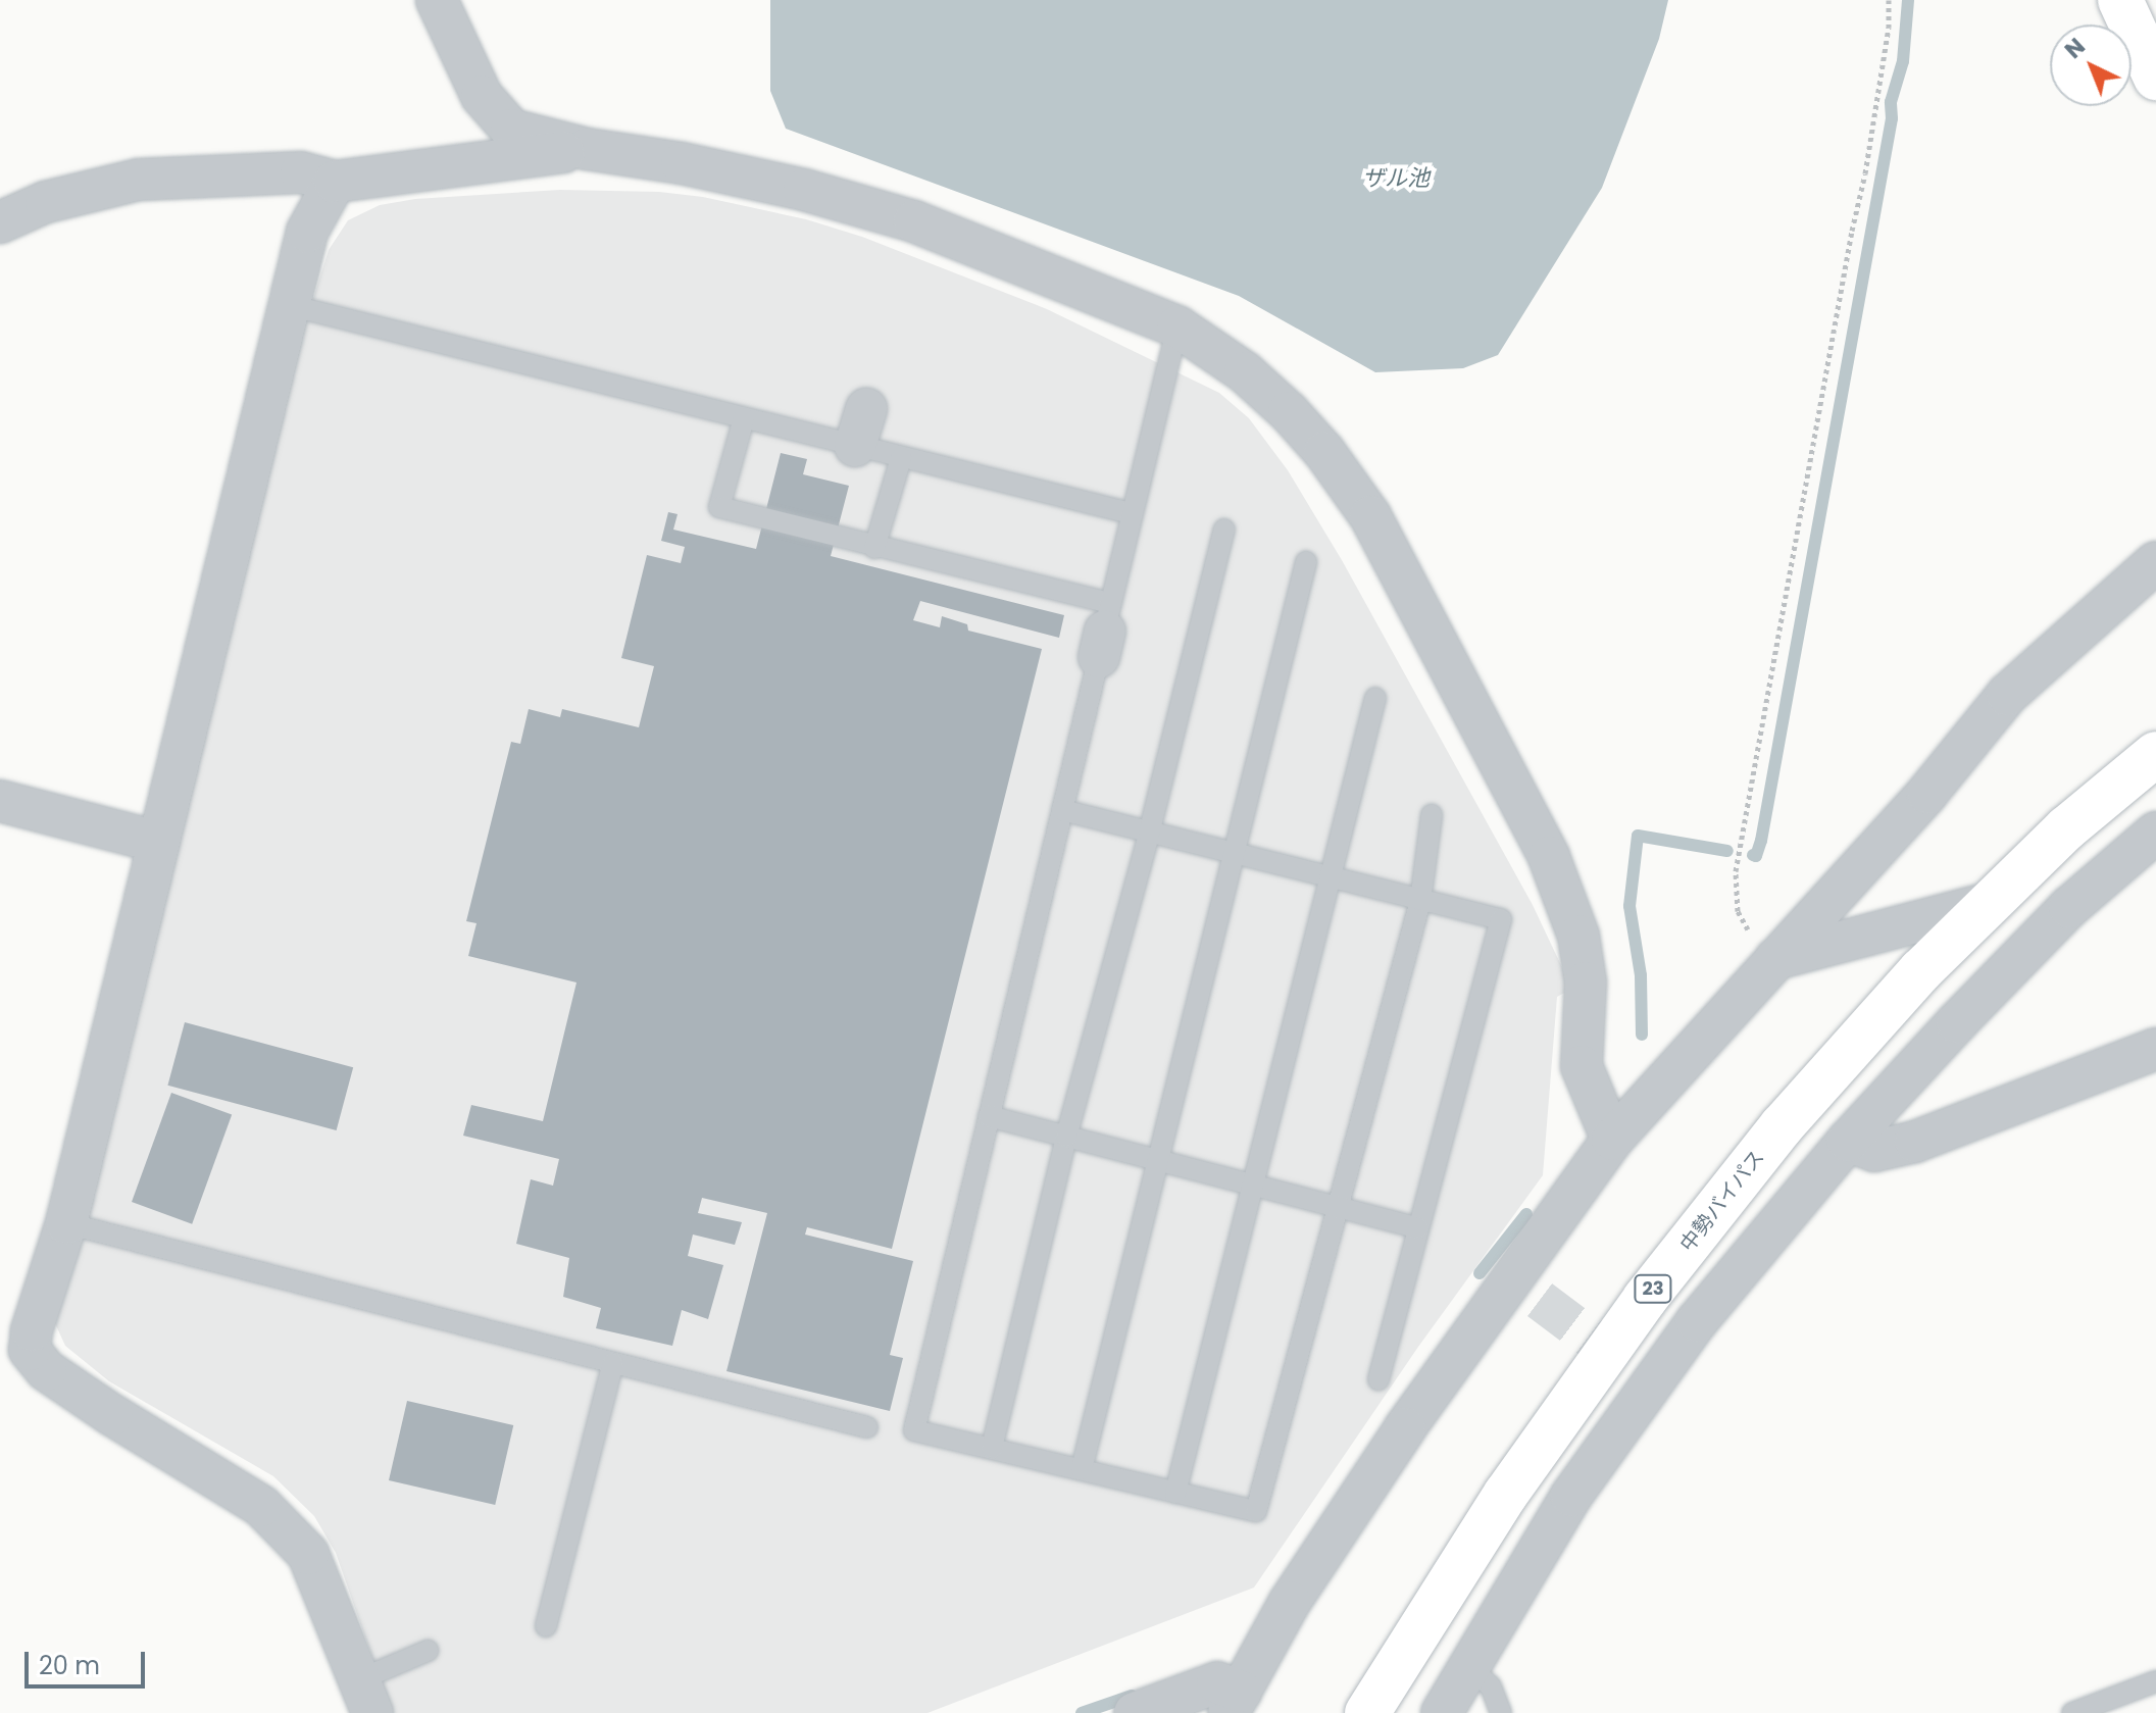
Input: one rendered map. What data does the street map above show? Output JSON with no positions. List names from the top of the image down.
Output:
{
  "streets": {
    "main road": ["中勢バイパス", "23"]
  },
  "water": ["ザル池"],
  "scale_bar": "20 m",
  "north": "top left"
}
